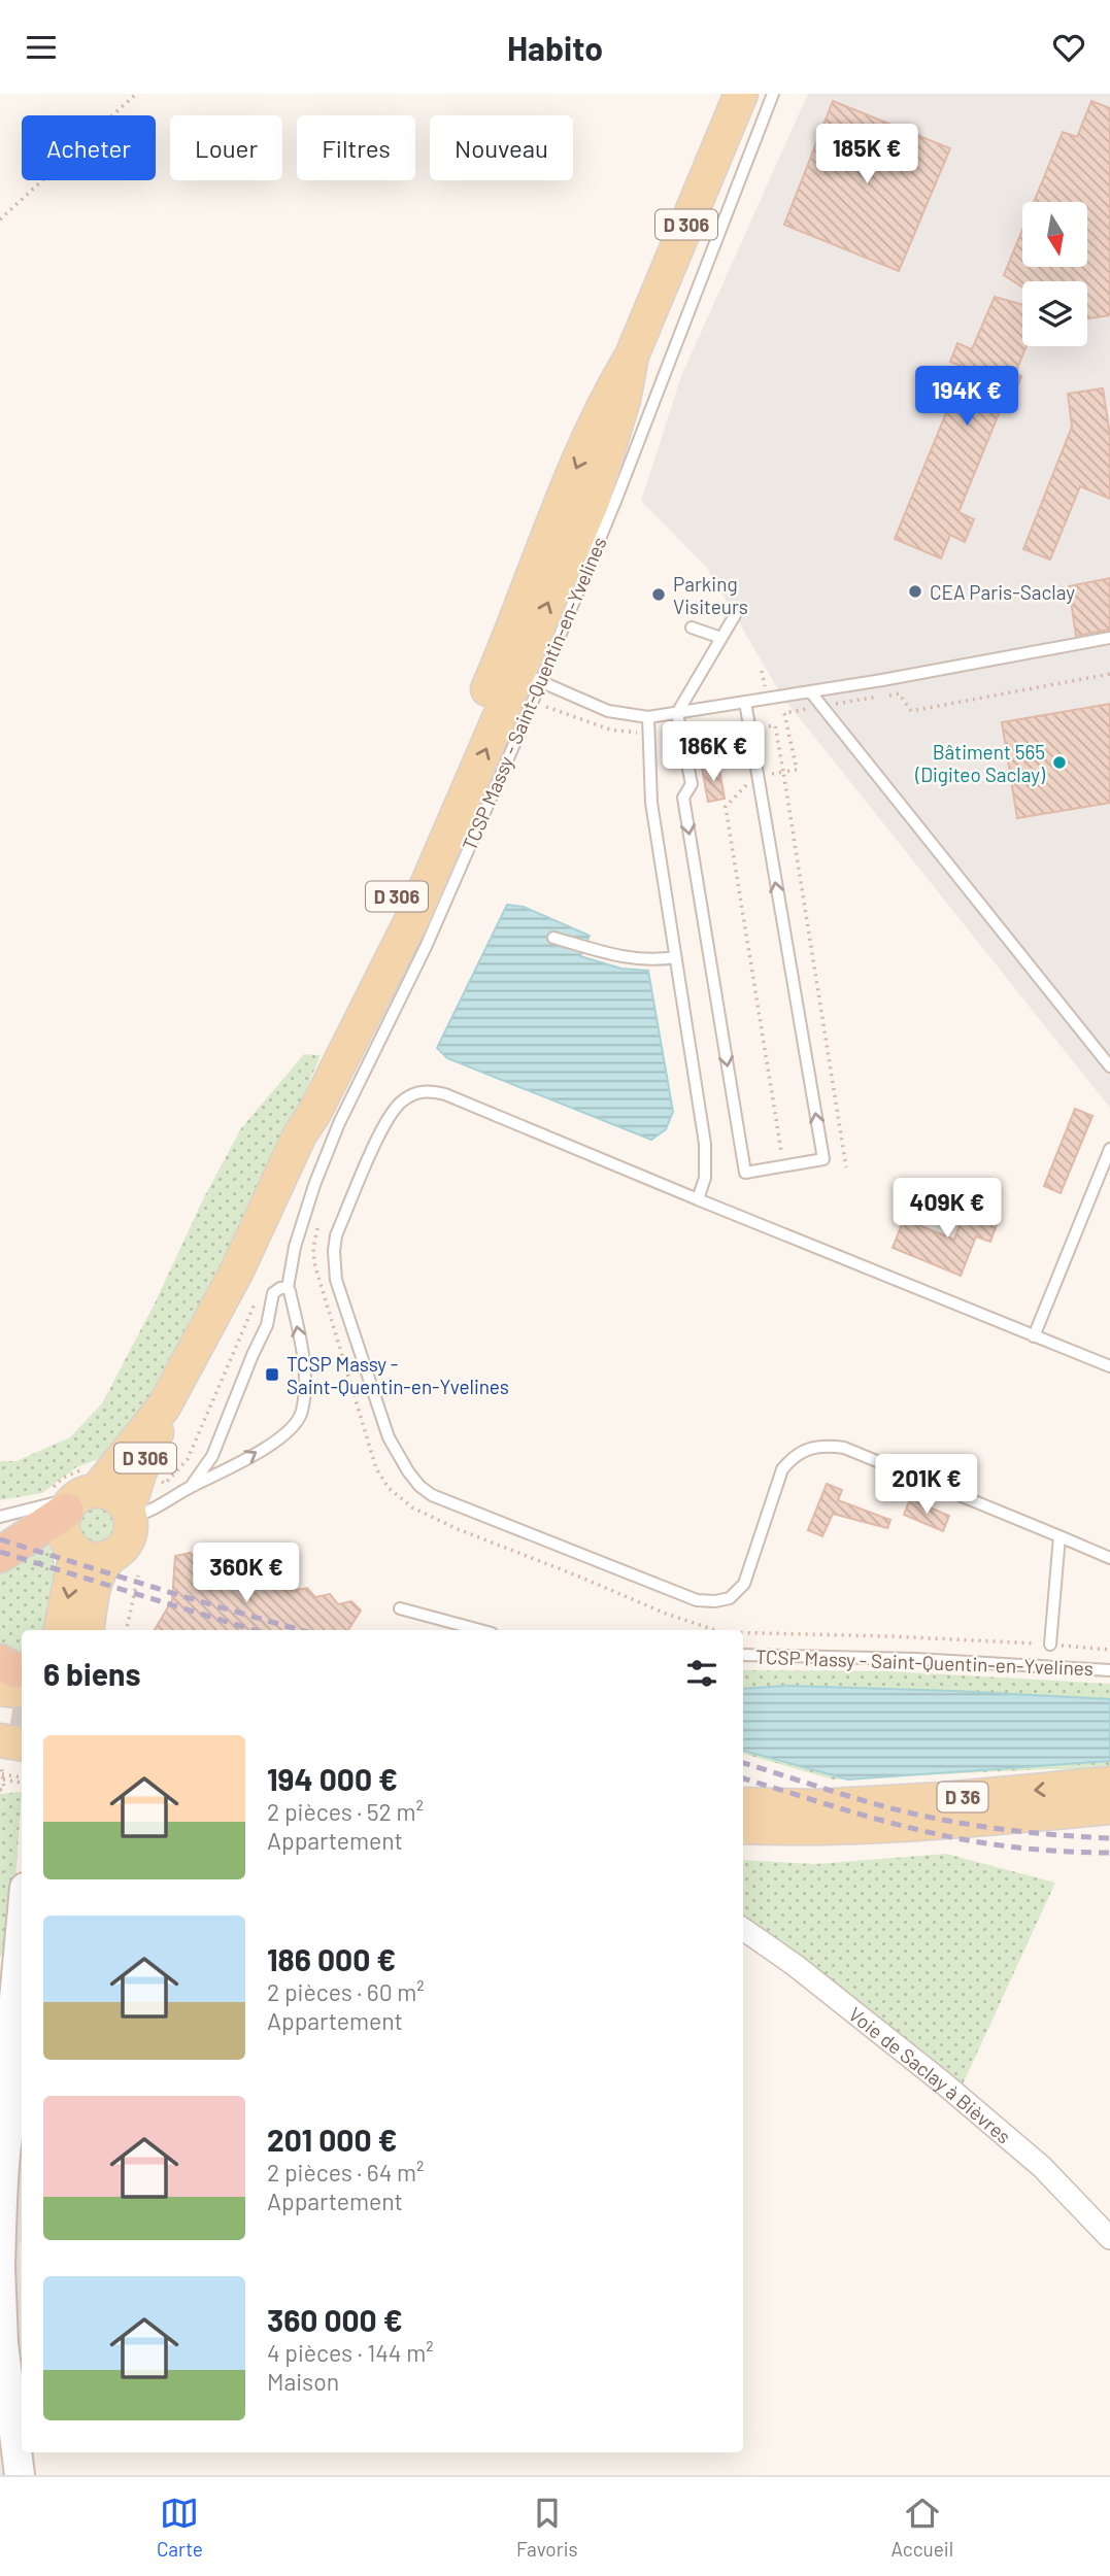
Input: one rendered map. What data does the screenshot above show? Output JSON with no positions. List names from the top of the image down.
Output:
{
  "streets": {
    "main road": ["D 306", "D 36"],
    "street": ["Voie de Saclay à Bièvres"],
    "lane": ["TCSP Massy - Saint-Quentin-en-Yvelines"]
  },
  "crossings": [
    ["D 306", "TCSP Massy - Saint-Quentin-en-Yvelines"]
  ],
  "places": {
    "other": ["CEA Paris-Saclay", "Parking Visiteurs", "Bâtiment 565 (Digiteo Saclay)"],
    "transit": ["TCSP Massy - Saint-Quentin-en-Yvelines"]
  },
  "north": "bottom",
  "page": {
    "header": "Habito",
    "chip": [
      "Acheter",
      "Louer",
      "Filtres",
      "Nouveau"
    ],
    "price": [
      "185K €",
      "194K €",
      "186K €",
      "409K €",
      "201K €",
      "360K €"
    ],
    "heading": "6 biens",
    "list": [
      {
        "name": "194 000 €",
        "note": "2 pièces · 52 m² · Appartement"
      },
      {
        "name": "186 000 €",
        "note": "2 pièces · 60 m² · Appartement"
      },
      {
        "name": "201 000 €",
        "note": "2 pièces · 64 m² · Appartement"
      },
      {
        "name": "360 000 €",
        "note": "4 pièces · 144 m² · Maison"
      }
    ],
    "tabs": ["Carte", "Favoris", "Accueil"]
  }
}
